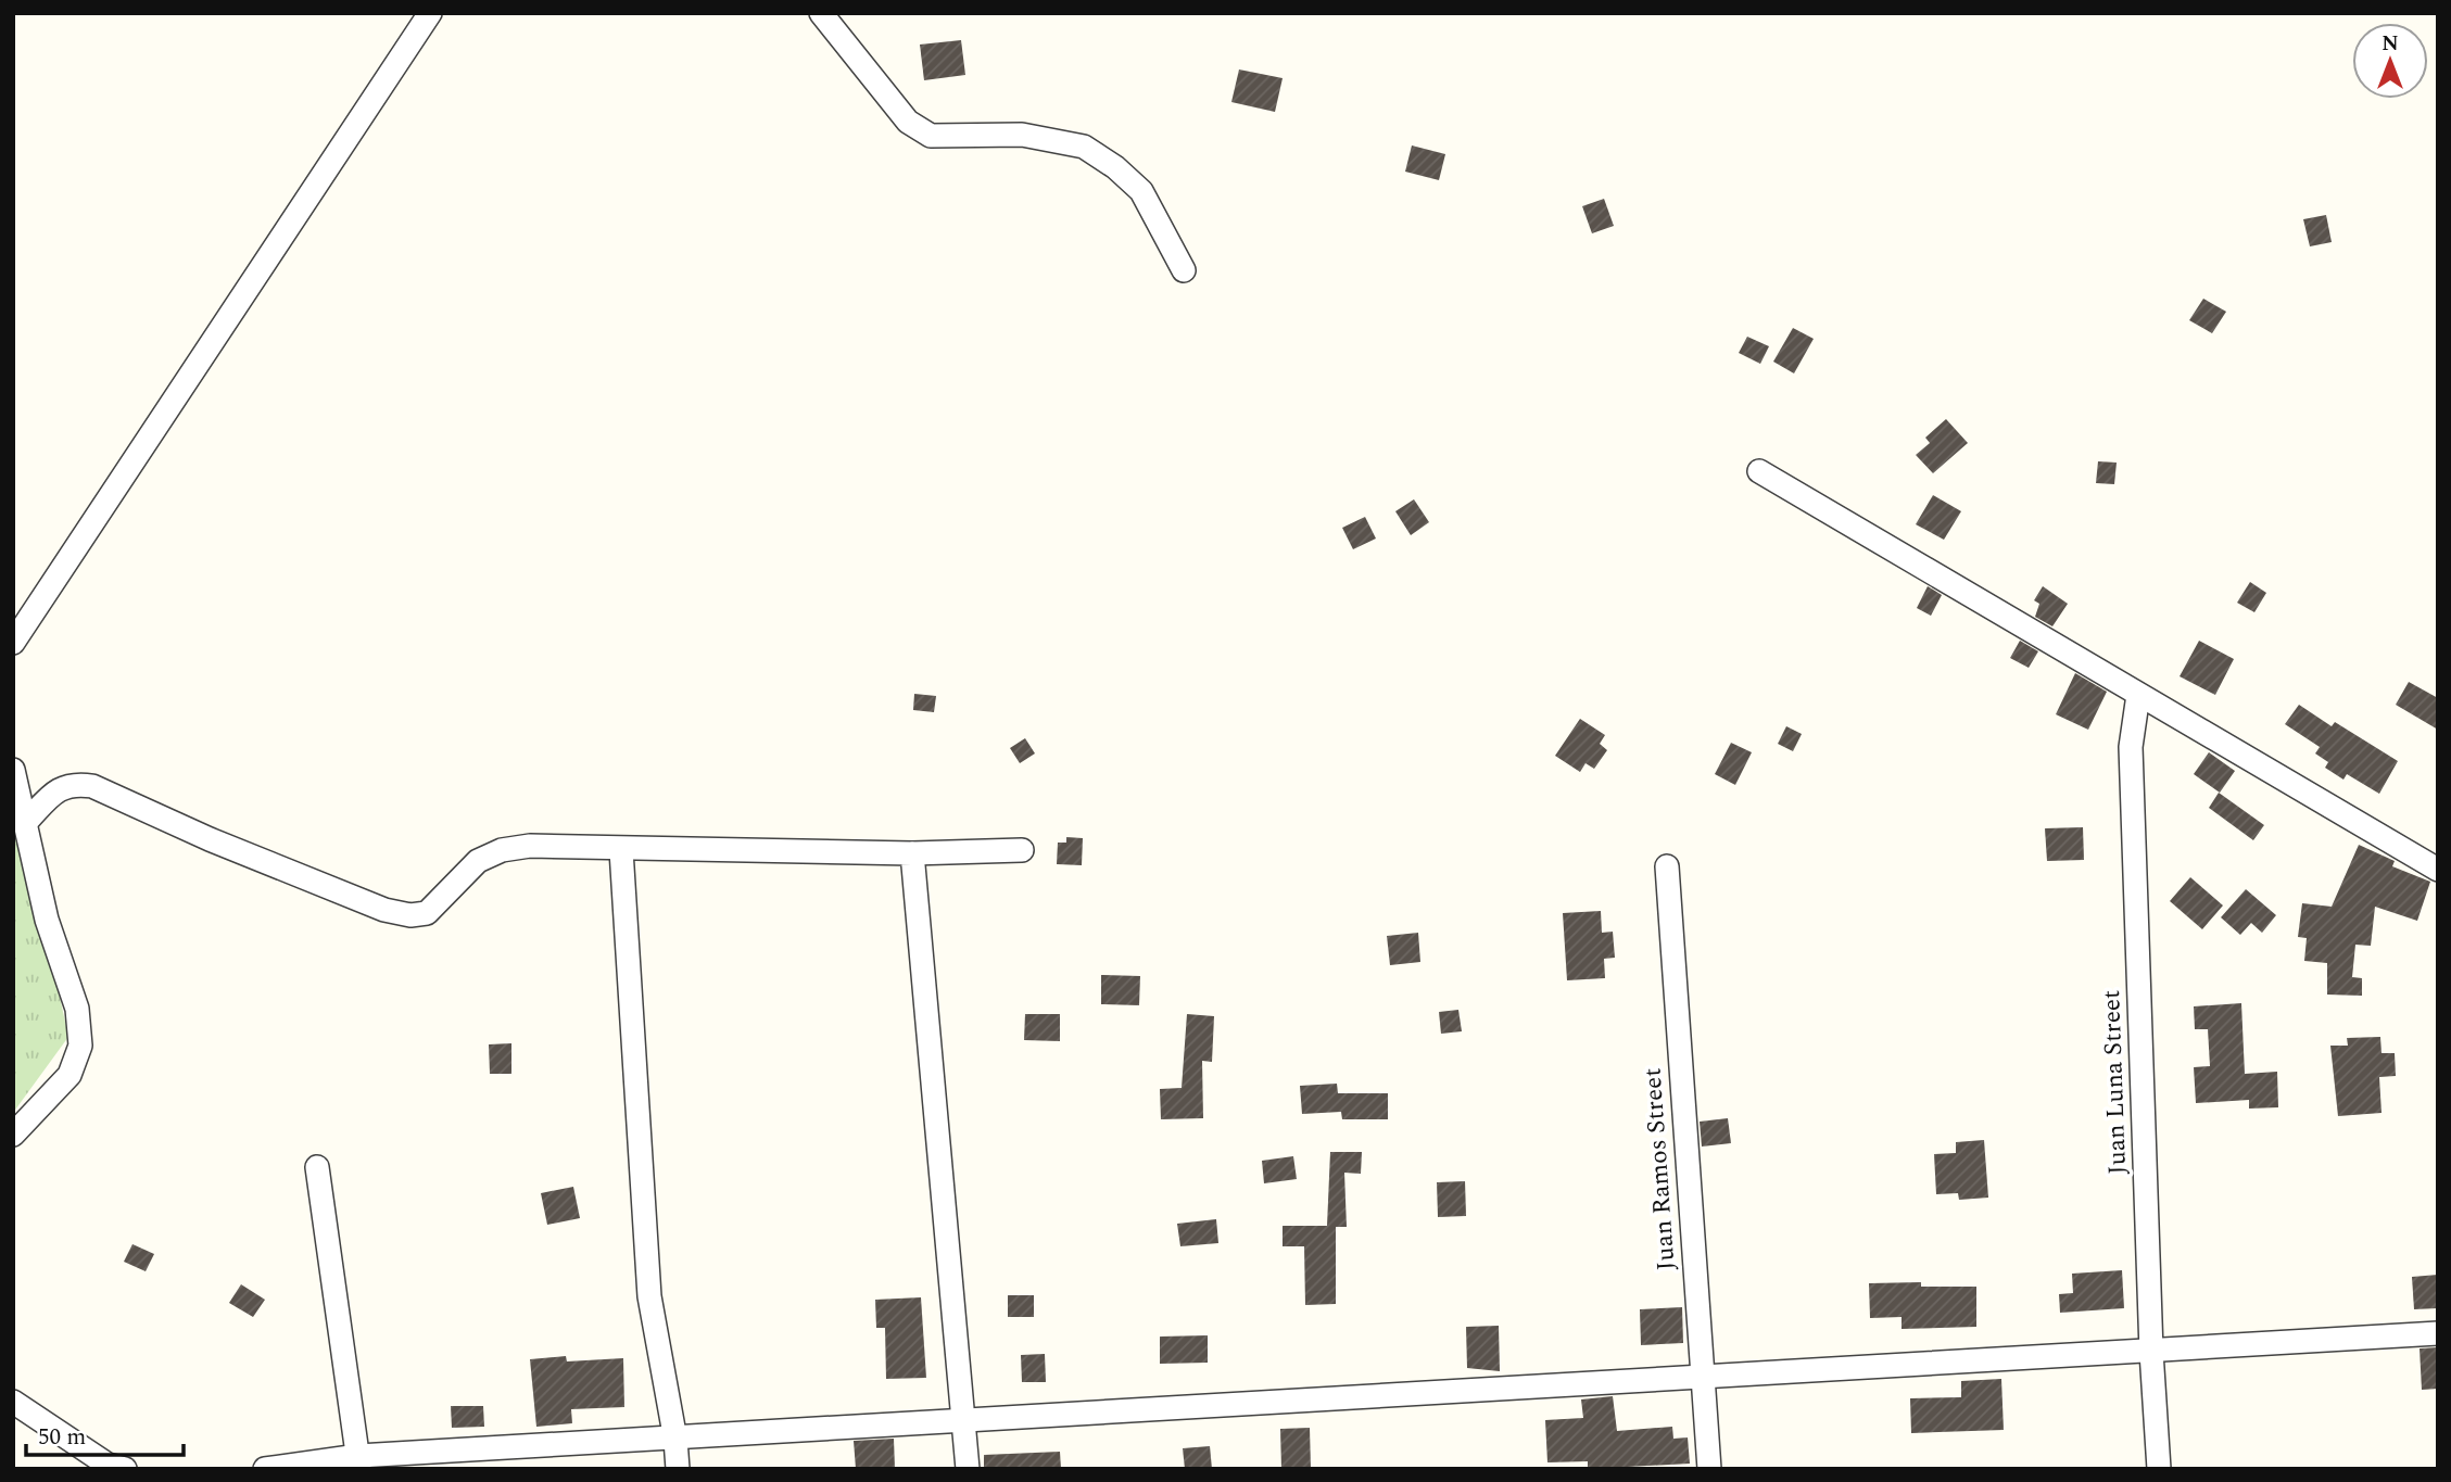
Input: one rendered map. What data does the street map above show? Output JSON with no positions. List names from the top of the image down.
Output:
{
  "streets": {
    "street": ["Juan Luna Street", "Juan Ramos Street"]
  },
  "scale_bar": "50 m",
  "north": "top"
}
